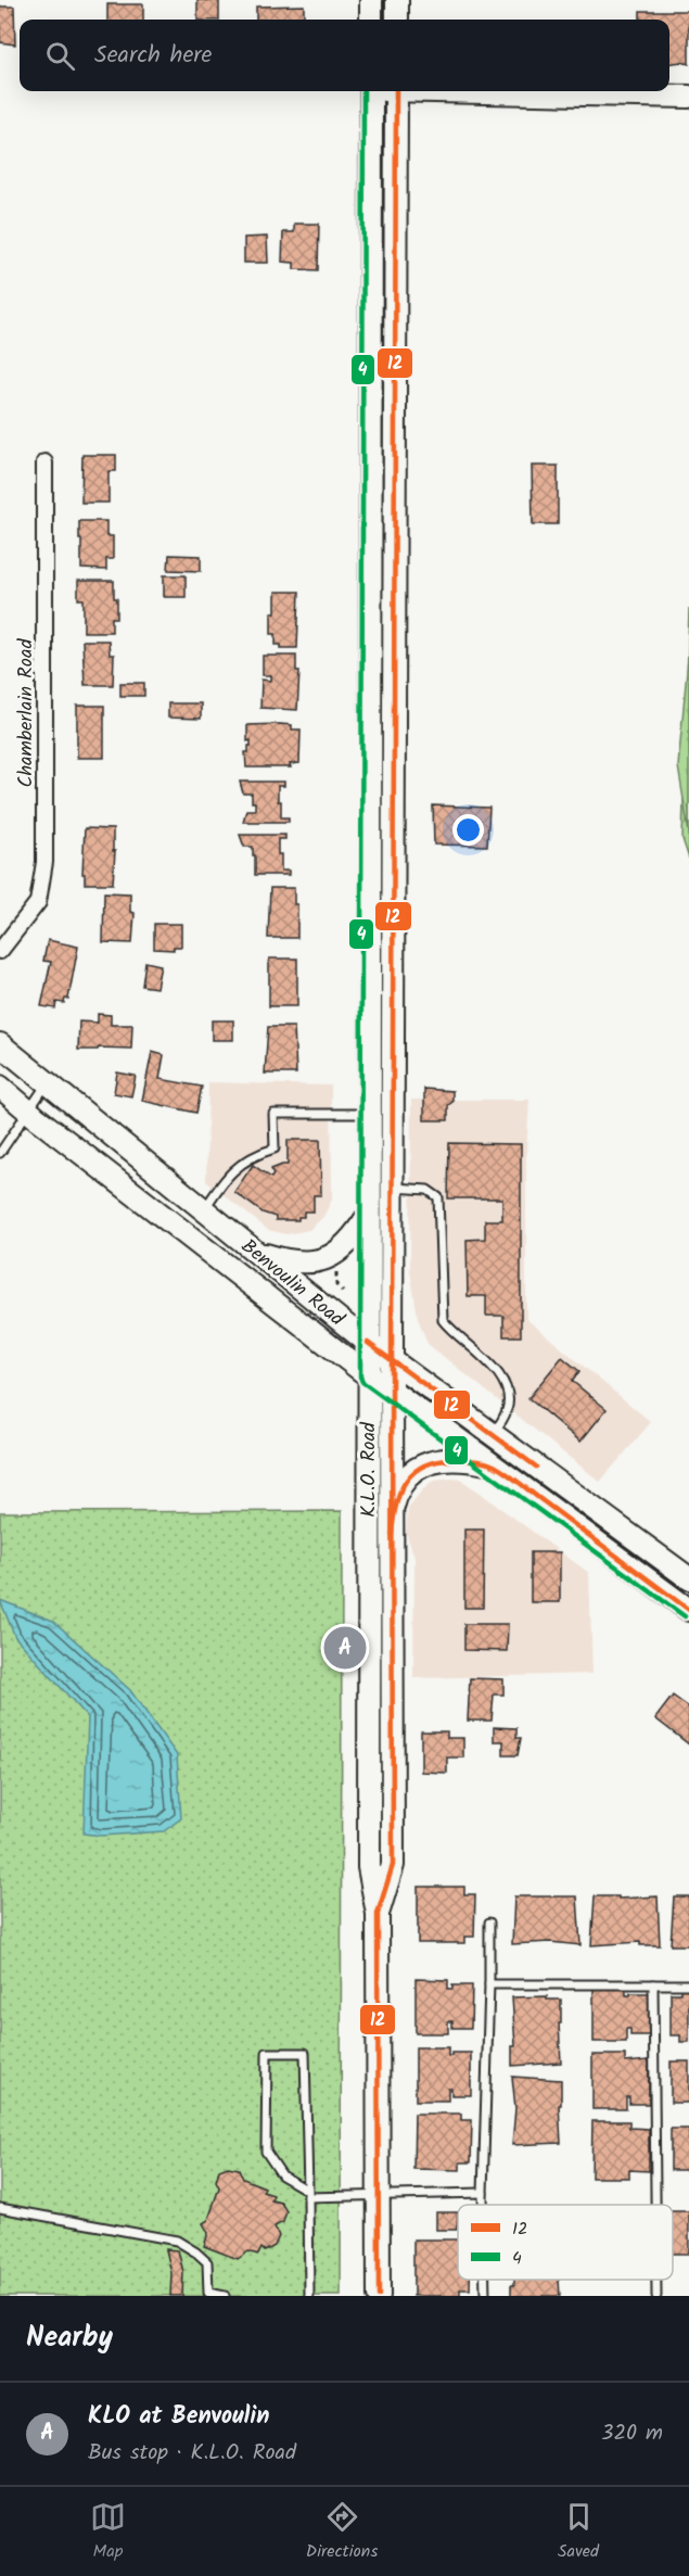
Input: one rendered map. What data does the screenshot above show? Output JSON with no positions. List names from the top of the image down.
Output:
{
  "streets": {
    "main road": ["Benvoulin Road", "K.L.O. Road"],
    "street": ["Chamberlain Road"]
  },
  "crossings": [
    ["Benvoulin Road", "K.L.O. Road"]
  ],
  "lines": ["transit line 12", "transit line 4"],
  "legend": ["12", "4"],
  "page": {
    "search": "Search here",
    "pins": "A",
    "heading": "Nearby",
    "list": [
      {
        "mark": "A",
        "name": "KLO at Benvoulin",
        "note": "Bus stop · K.L.O. Road",
        "value": "320 m"
      }
    ],
    "nav": ["Map", "Directions", "Saved"]
  }
}
